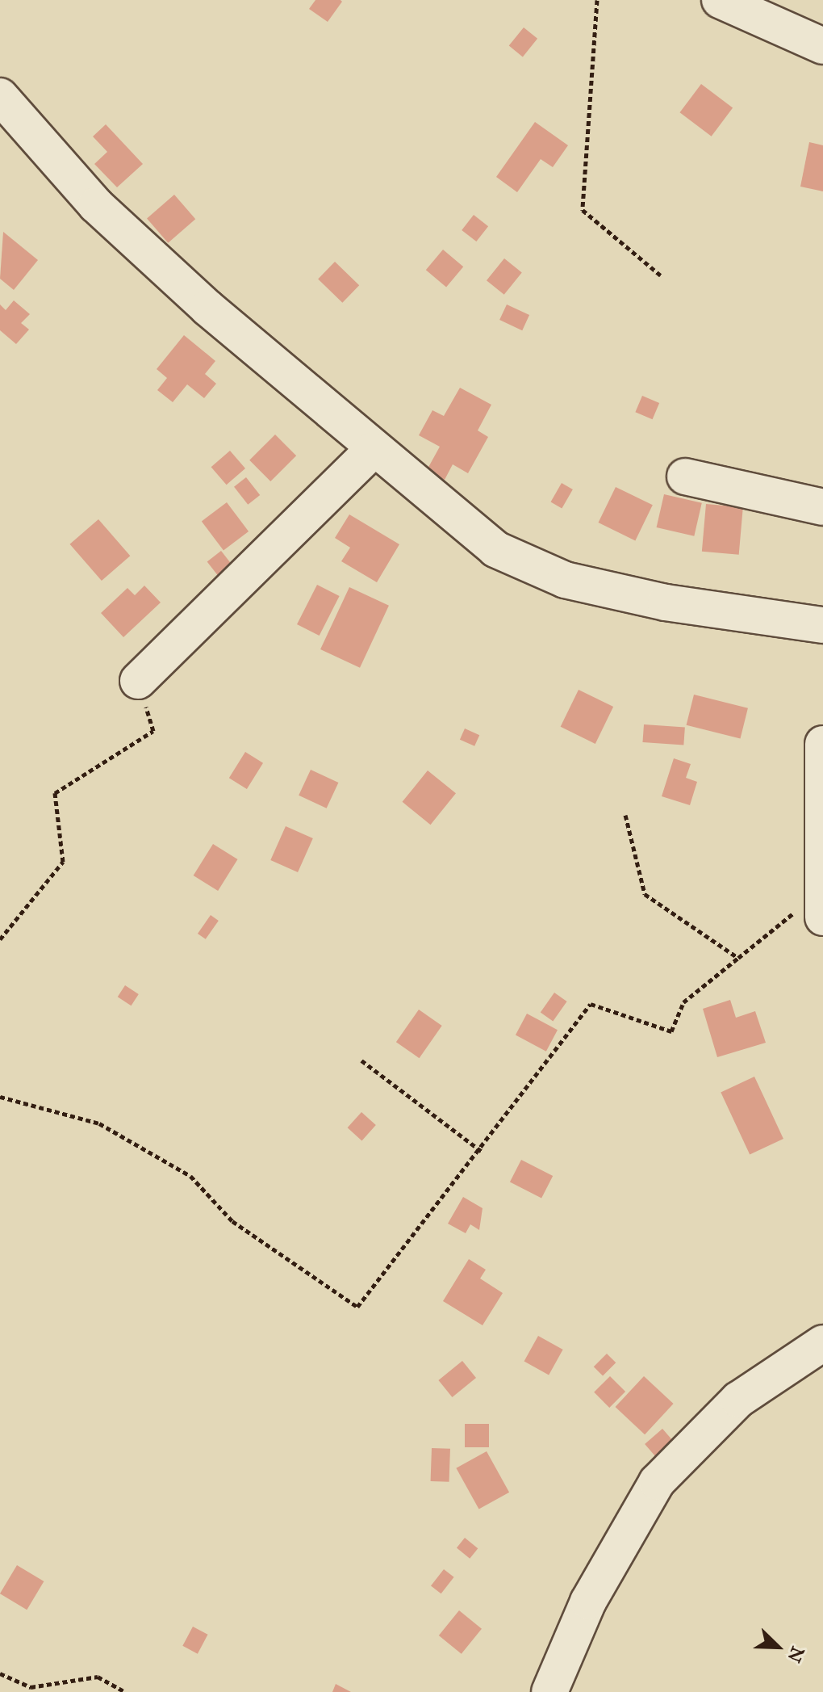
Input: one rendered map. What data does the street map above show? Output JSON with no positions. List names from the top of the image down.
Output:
{
  "north": "bottom right"
}
